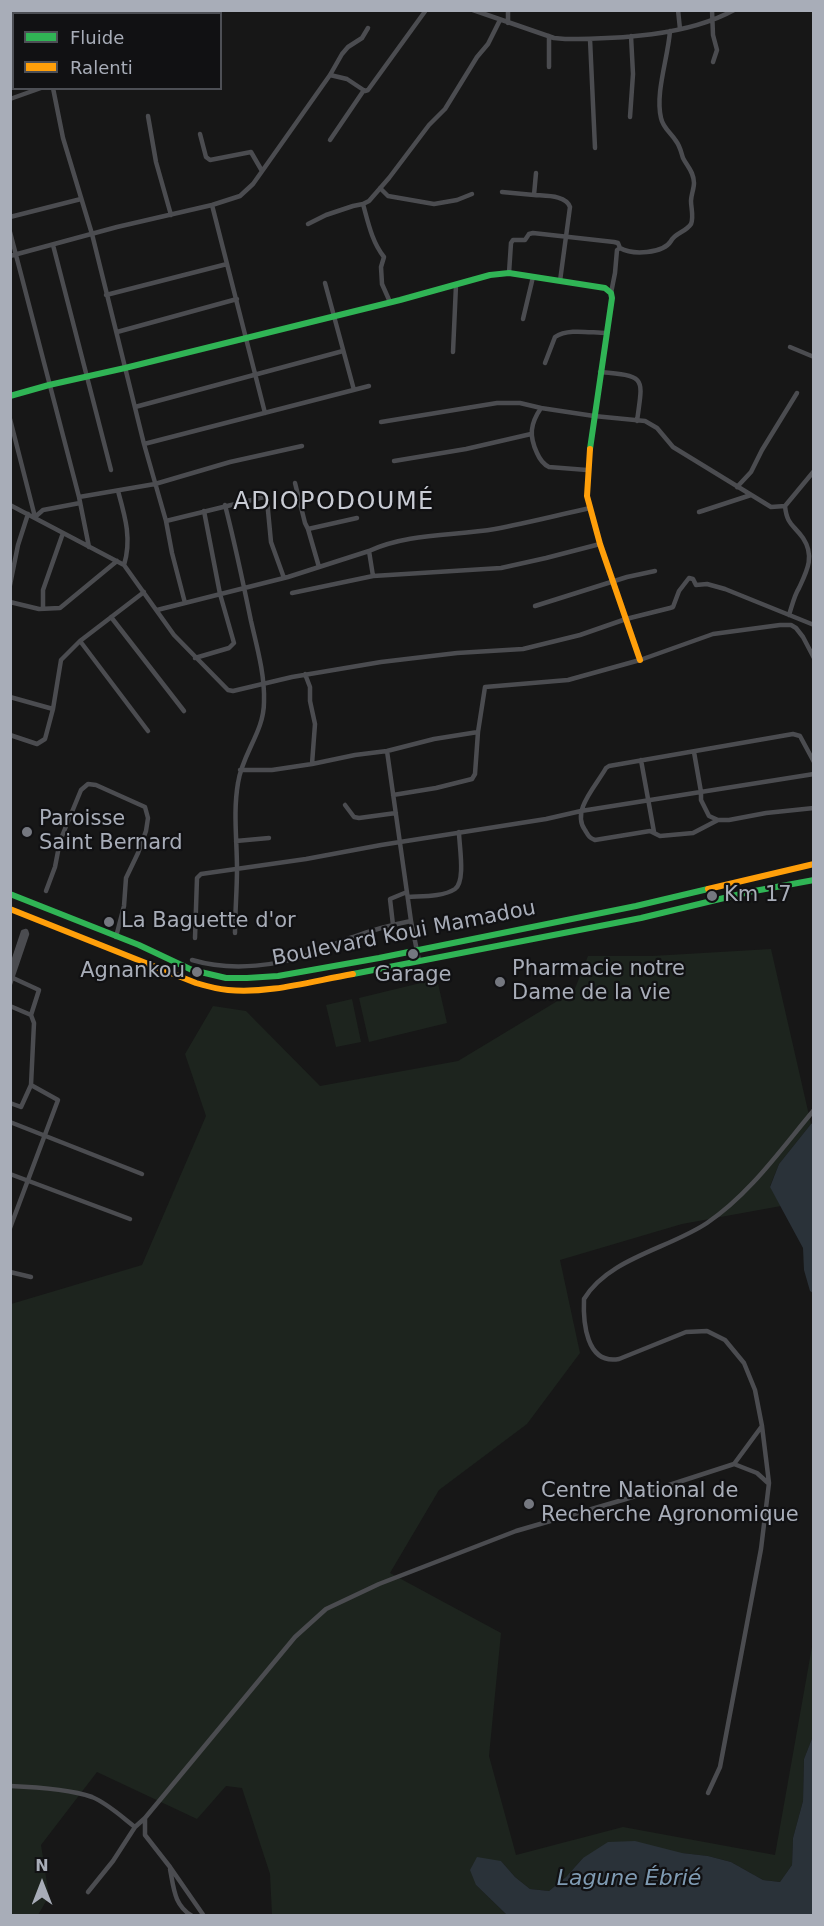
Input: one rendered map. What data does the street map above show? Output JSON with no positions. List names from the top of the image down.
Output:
{
  "streets": {
    "main road": ["Boulevard Koui Mamadou"]
  },
  "districts": ["ADIOPODOUMÉ"],
  "water": ["Lagune Ébrié"],
  "places": [
    "Paroisse Saint Bernard",
    "Km 17",
    "La Baguette d'or",
    "Garage",
    "Agnankou",
    "Pharmacie notre Dame de la vie",
    "Centre National de Recherche Agronomique"
  ],
  "legend": ["Fluide", "Ralenti"],
  "north": "top"
}
